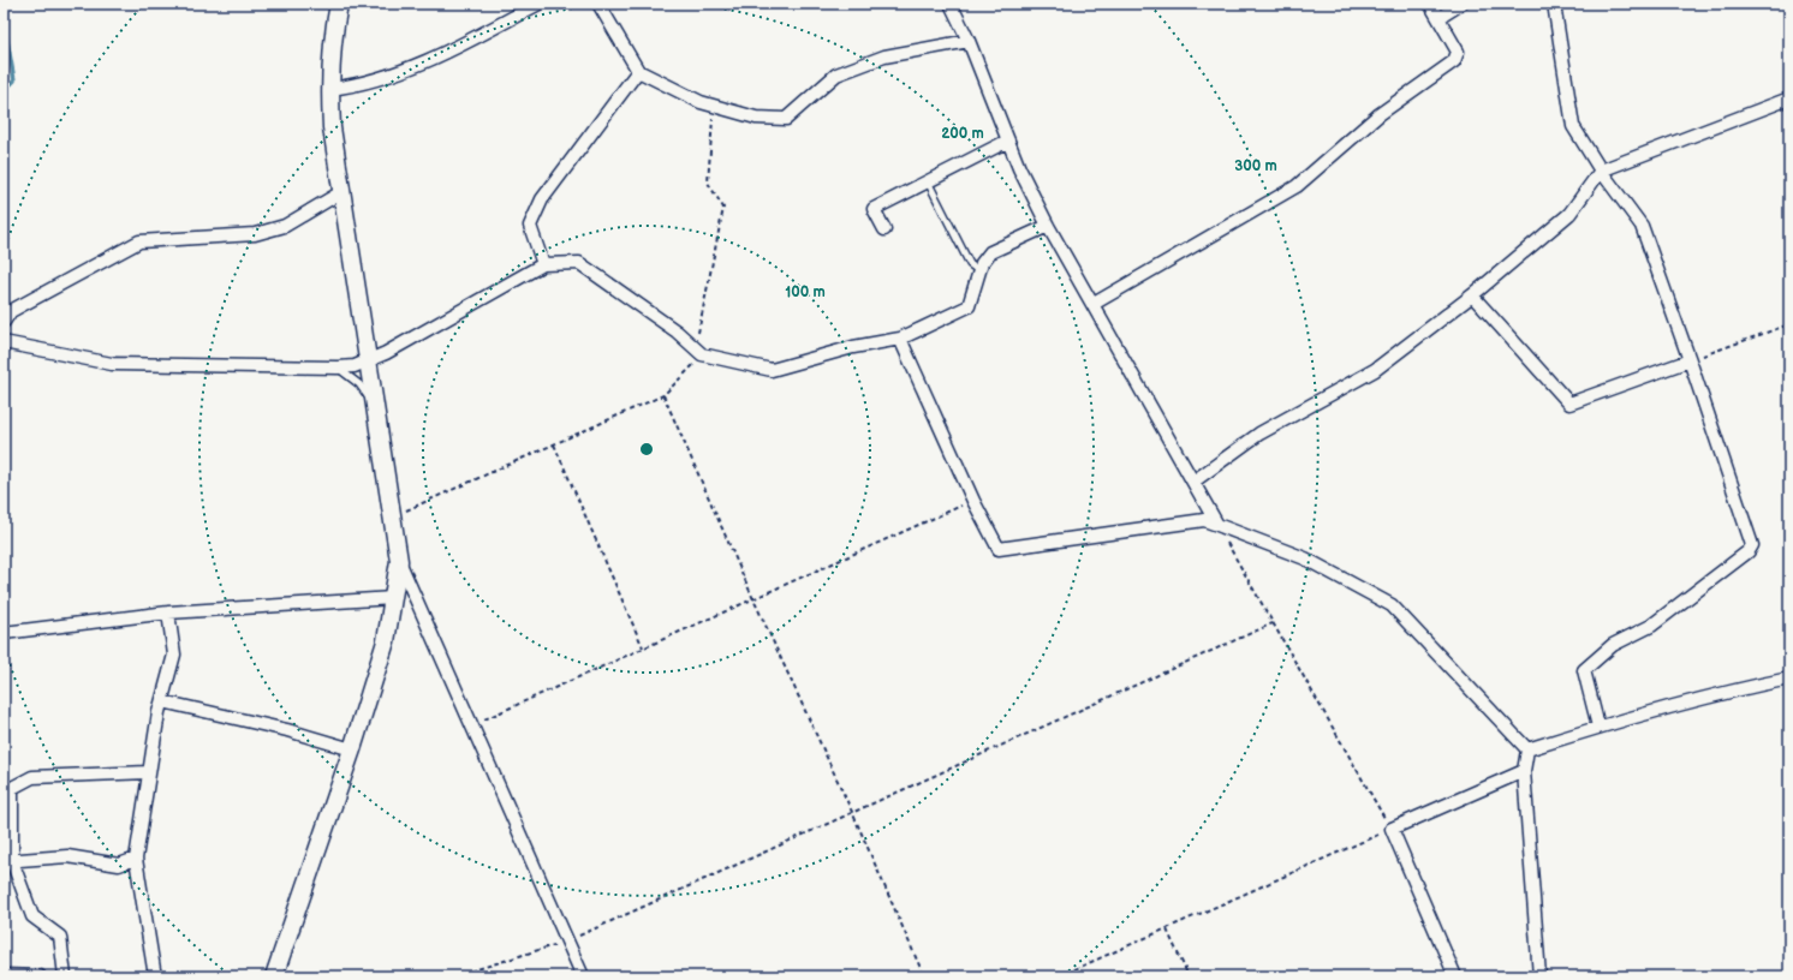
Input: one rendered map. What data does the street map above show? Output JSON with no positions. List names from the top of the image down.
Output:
{
  "rings": ["200 m", "300 m", "100 m"]
}
